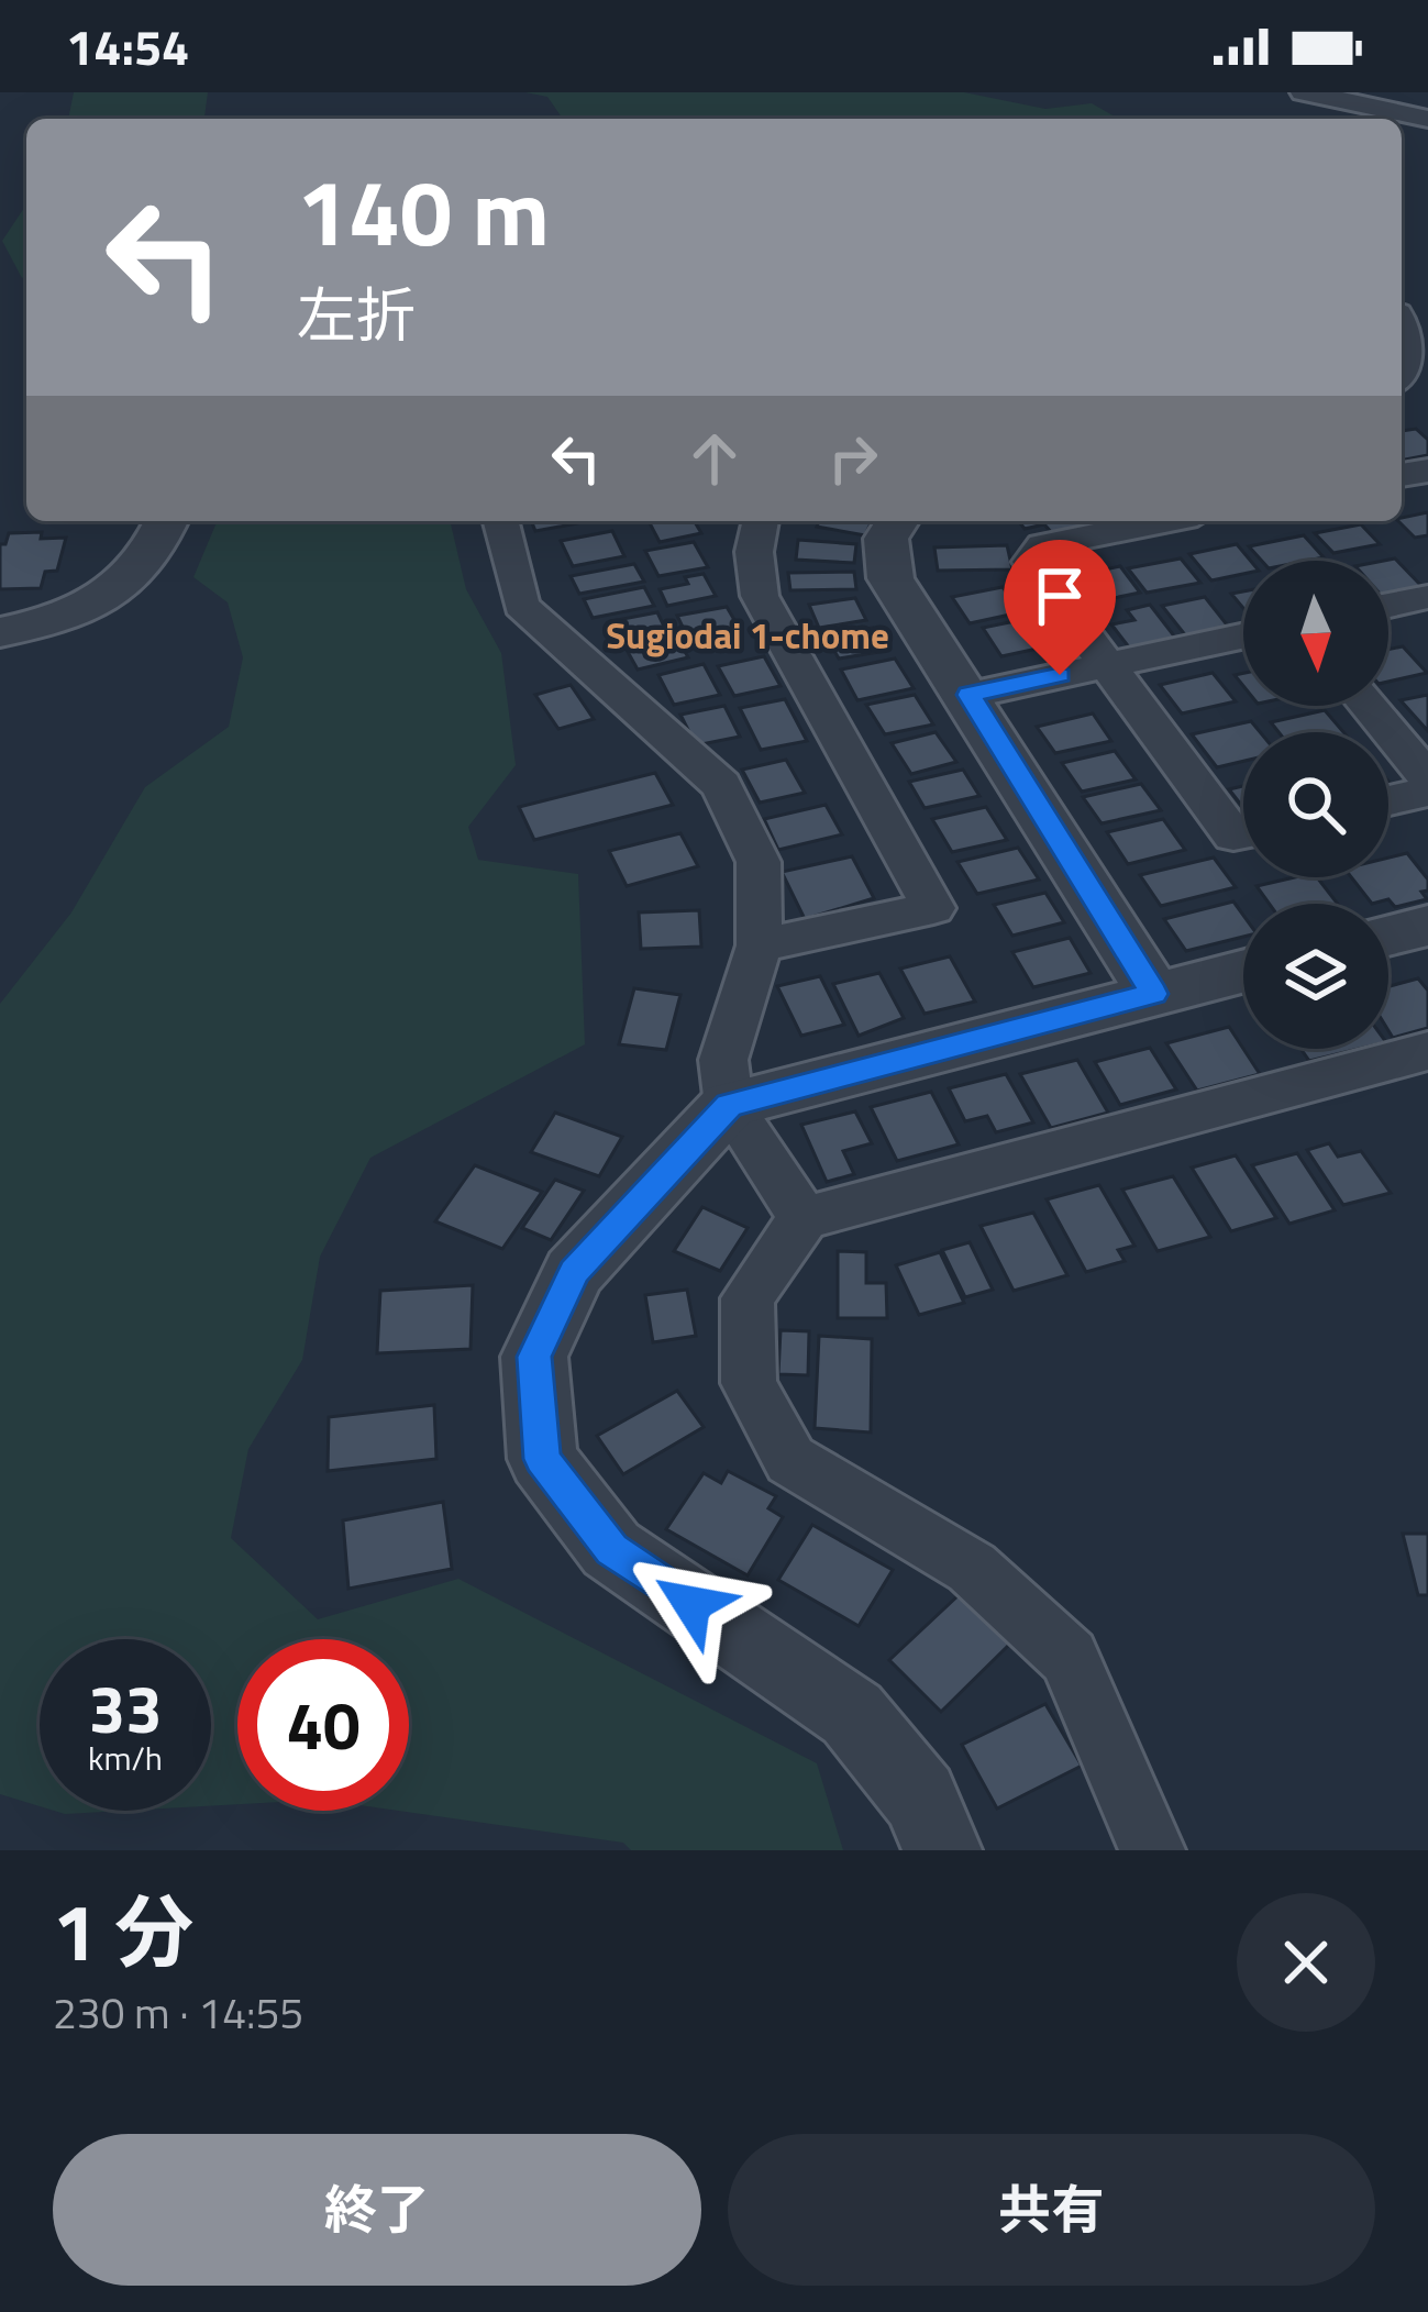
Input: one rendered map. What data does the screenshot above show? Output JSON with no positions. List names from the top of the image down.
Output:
{
  "districts": ["Sugiodai 1-chome"],
  "north": "bottom",
  "page": {
    "status": "14:54",
    "turn": ["140 m", "左折"],
    "speed": "33 km/h",
    "limit": "40",
    "heading": ["1 分", "230 m · 14:55"],
    "buttons": ["終了", "共有"]
  }
}
